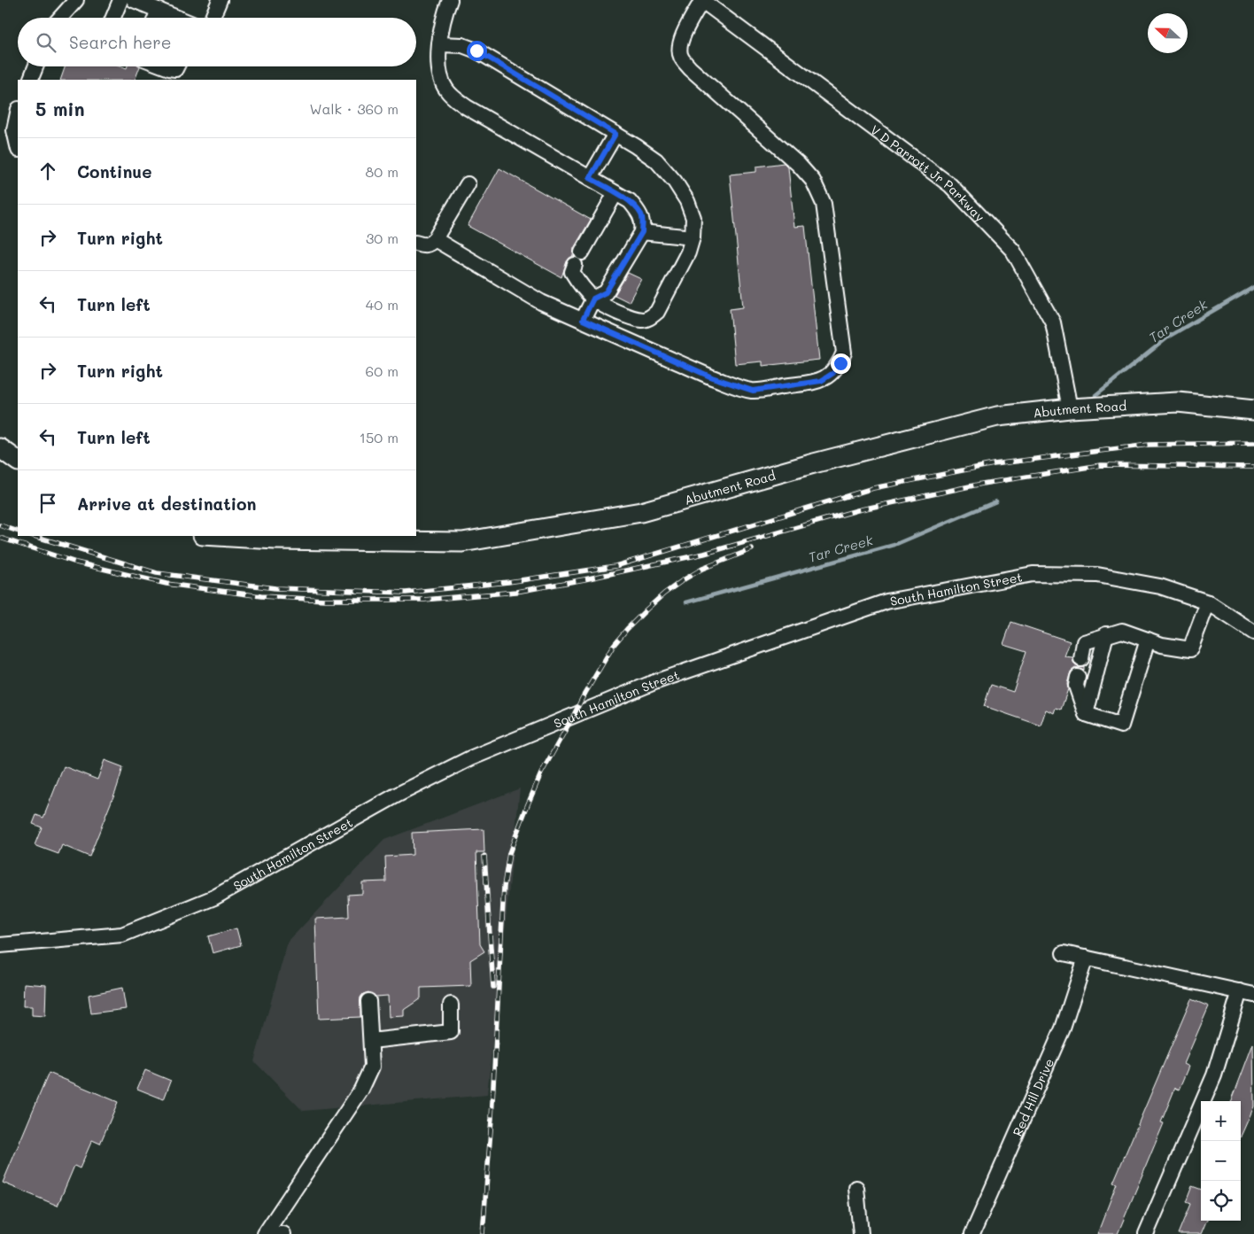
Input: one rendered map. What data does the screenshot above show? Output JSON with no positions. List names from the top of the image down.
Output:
{
  "streets": {
    "main road": ["Abutment Road"],
    "street": ["V D Parrott Jr Parkway", "South Hamilton Street", "Red Hill Drive"]
  },
  "crossings": [
    ["V D Parrott Jr Parkway", "Abutment Road"]
  ],
  "water": ["Tar Creek"],
  "north": "left",
  "page": {
    "search": "Search here",
    "heading": ["5 min", "Walk · 360 m"],
    "list": [
      ["Continue", "80 m"],
      ["Turn right", "30 m"],
      ["Turn left", "40 m"],
      ["Turn right", "60 m"],
      ["Turn left", "150 m"],
      "Arrive at destination"
    ],
    "map_buttons": ["+", "−"]
  }
}
